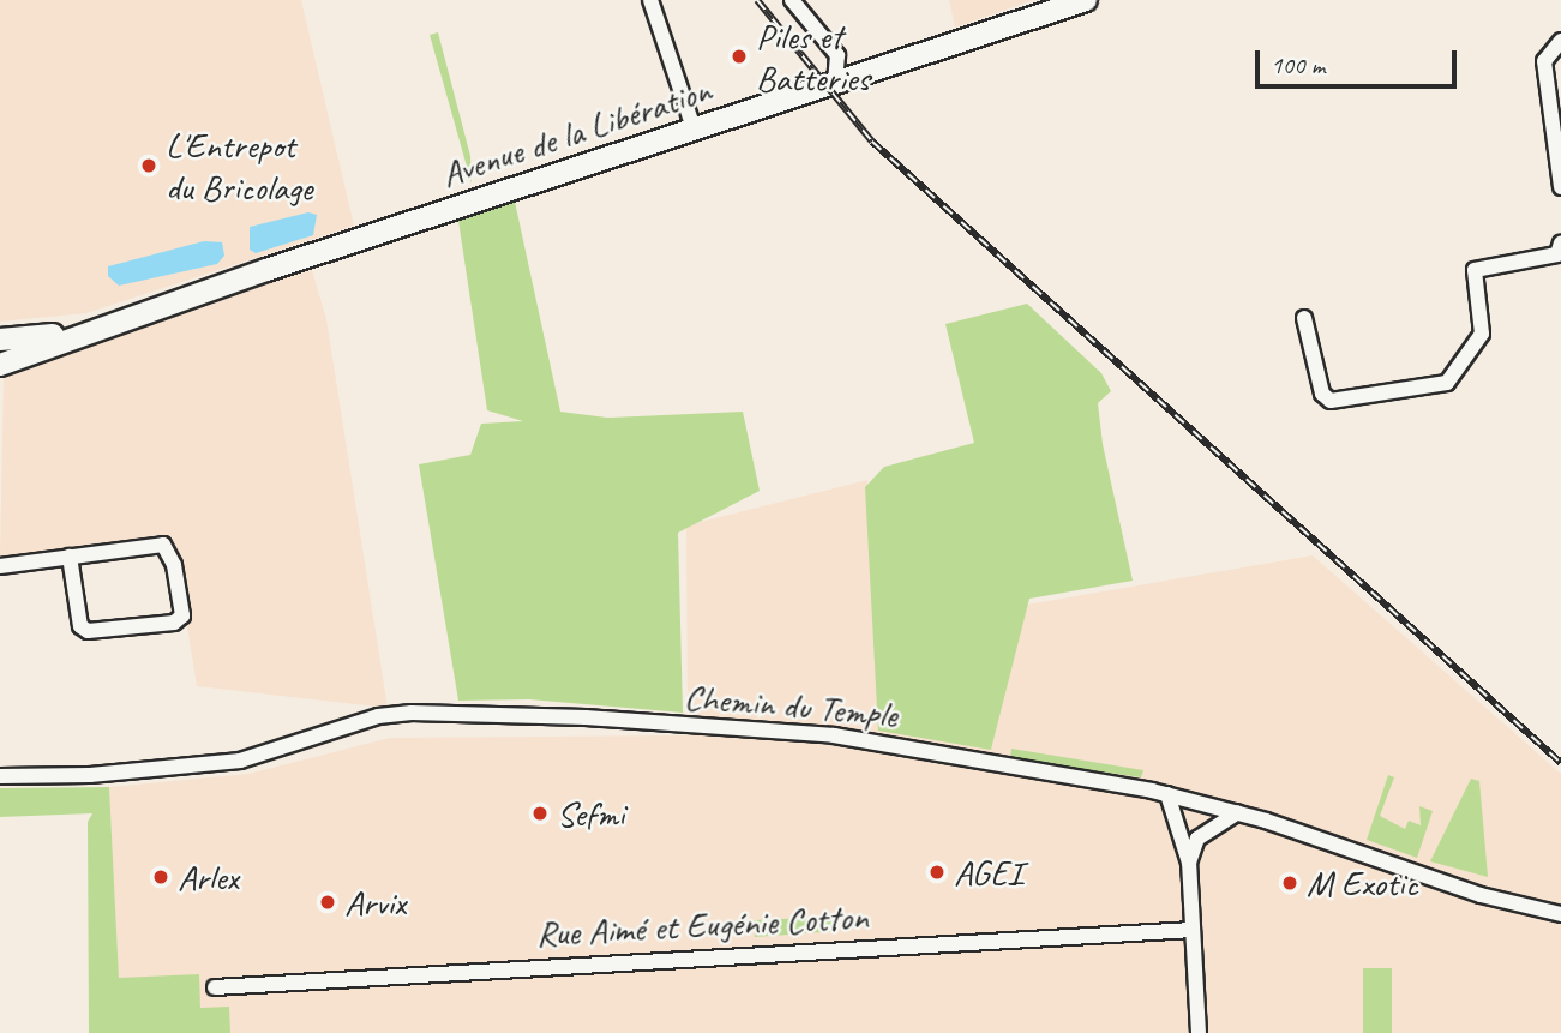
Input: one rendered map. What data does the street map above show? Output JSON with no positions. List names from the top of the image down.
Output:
{
  "streets": {
    "main road": ["Avenue de la Libération"],
    "street": ["Chemin du Temple", "Rue Aimé et Eugénie Cotton"]
  },
  "places": [
    "Piles et Batteries",
    "L'Entrepot du Bricolage",
    "Sefmi",
    "AGEI",
    "Arlex",
    "M Exotic",
    "Arvix"
  ],
  "scale_bar": "100 m"
}
